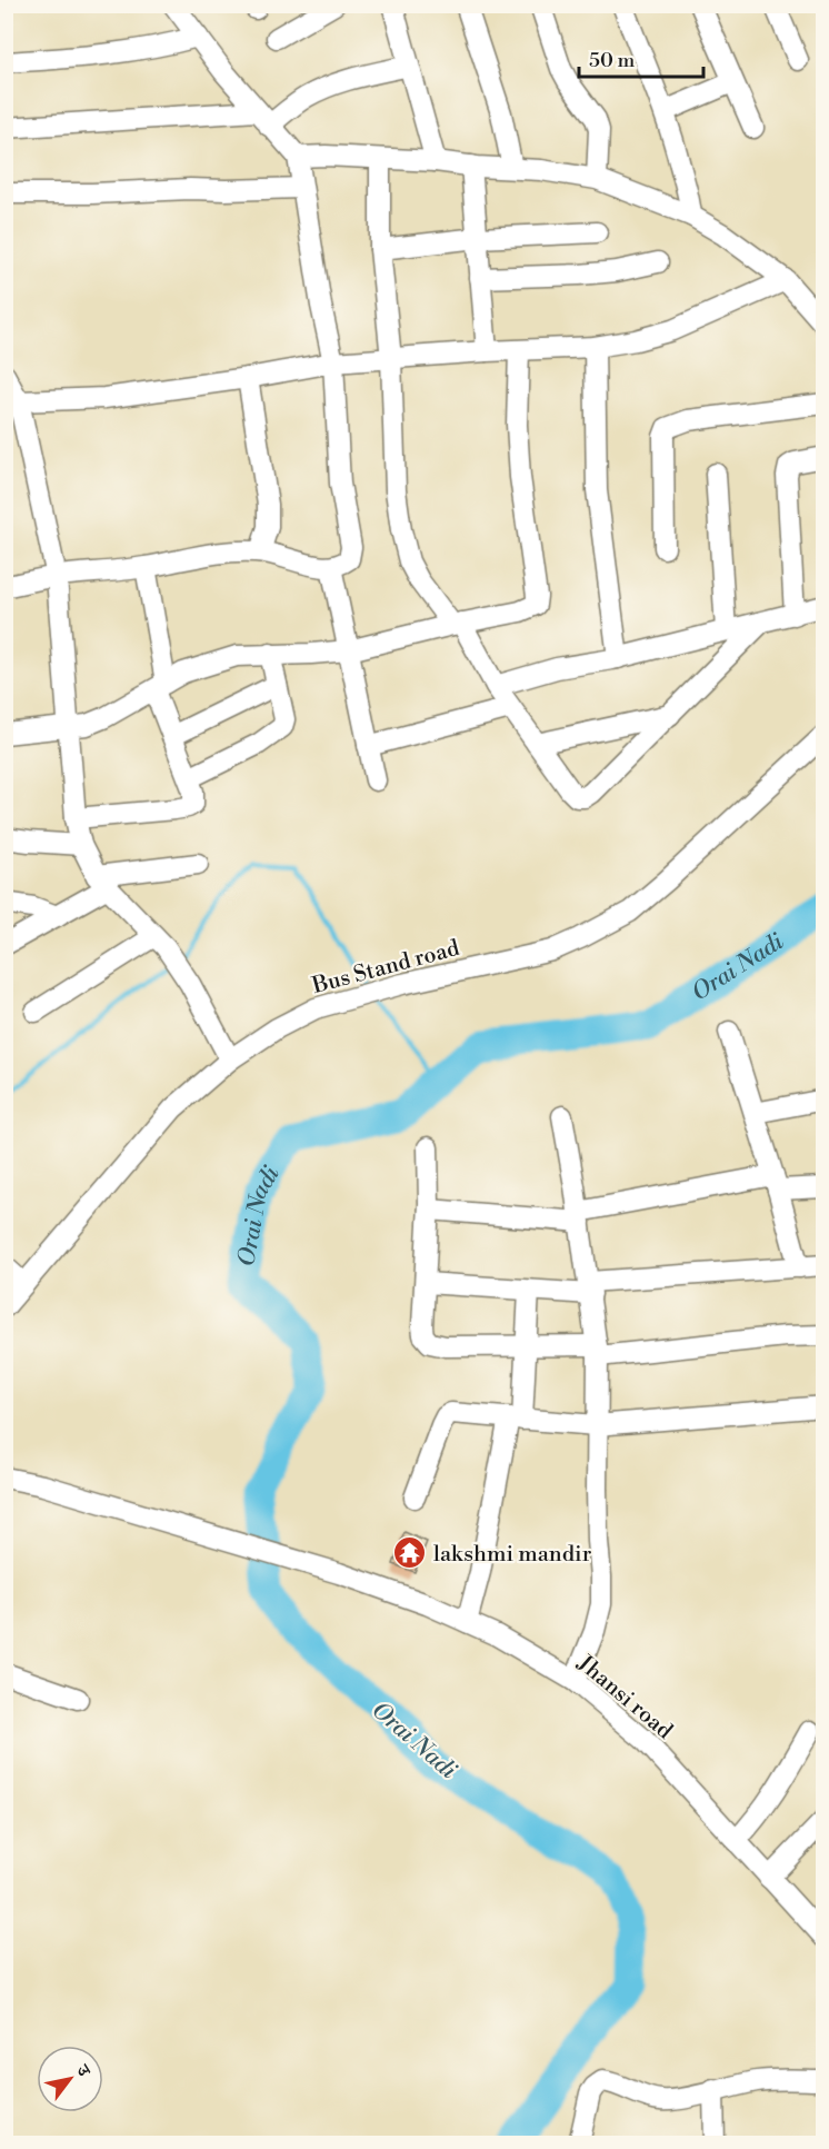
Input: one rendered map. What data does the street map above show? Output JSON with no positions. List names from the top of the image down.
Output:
{
  "streets": {
    "street": ["Bus Stand road", "Jhansi road"]
  },
  "water": ["Orai Nadi"],
  "places": {
    "temple": ["lakshmi mandir"]
  },
  "scale_bar": "50 m",
  "north": "top right"
}
